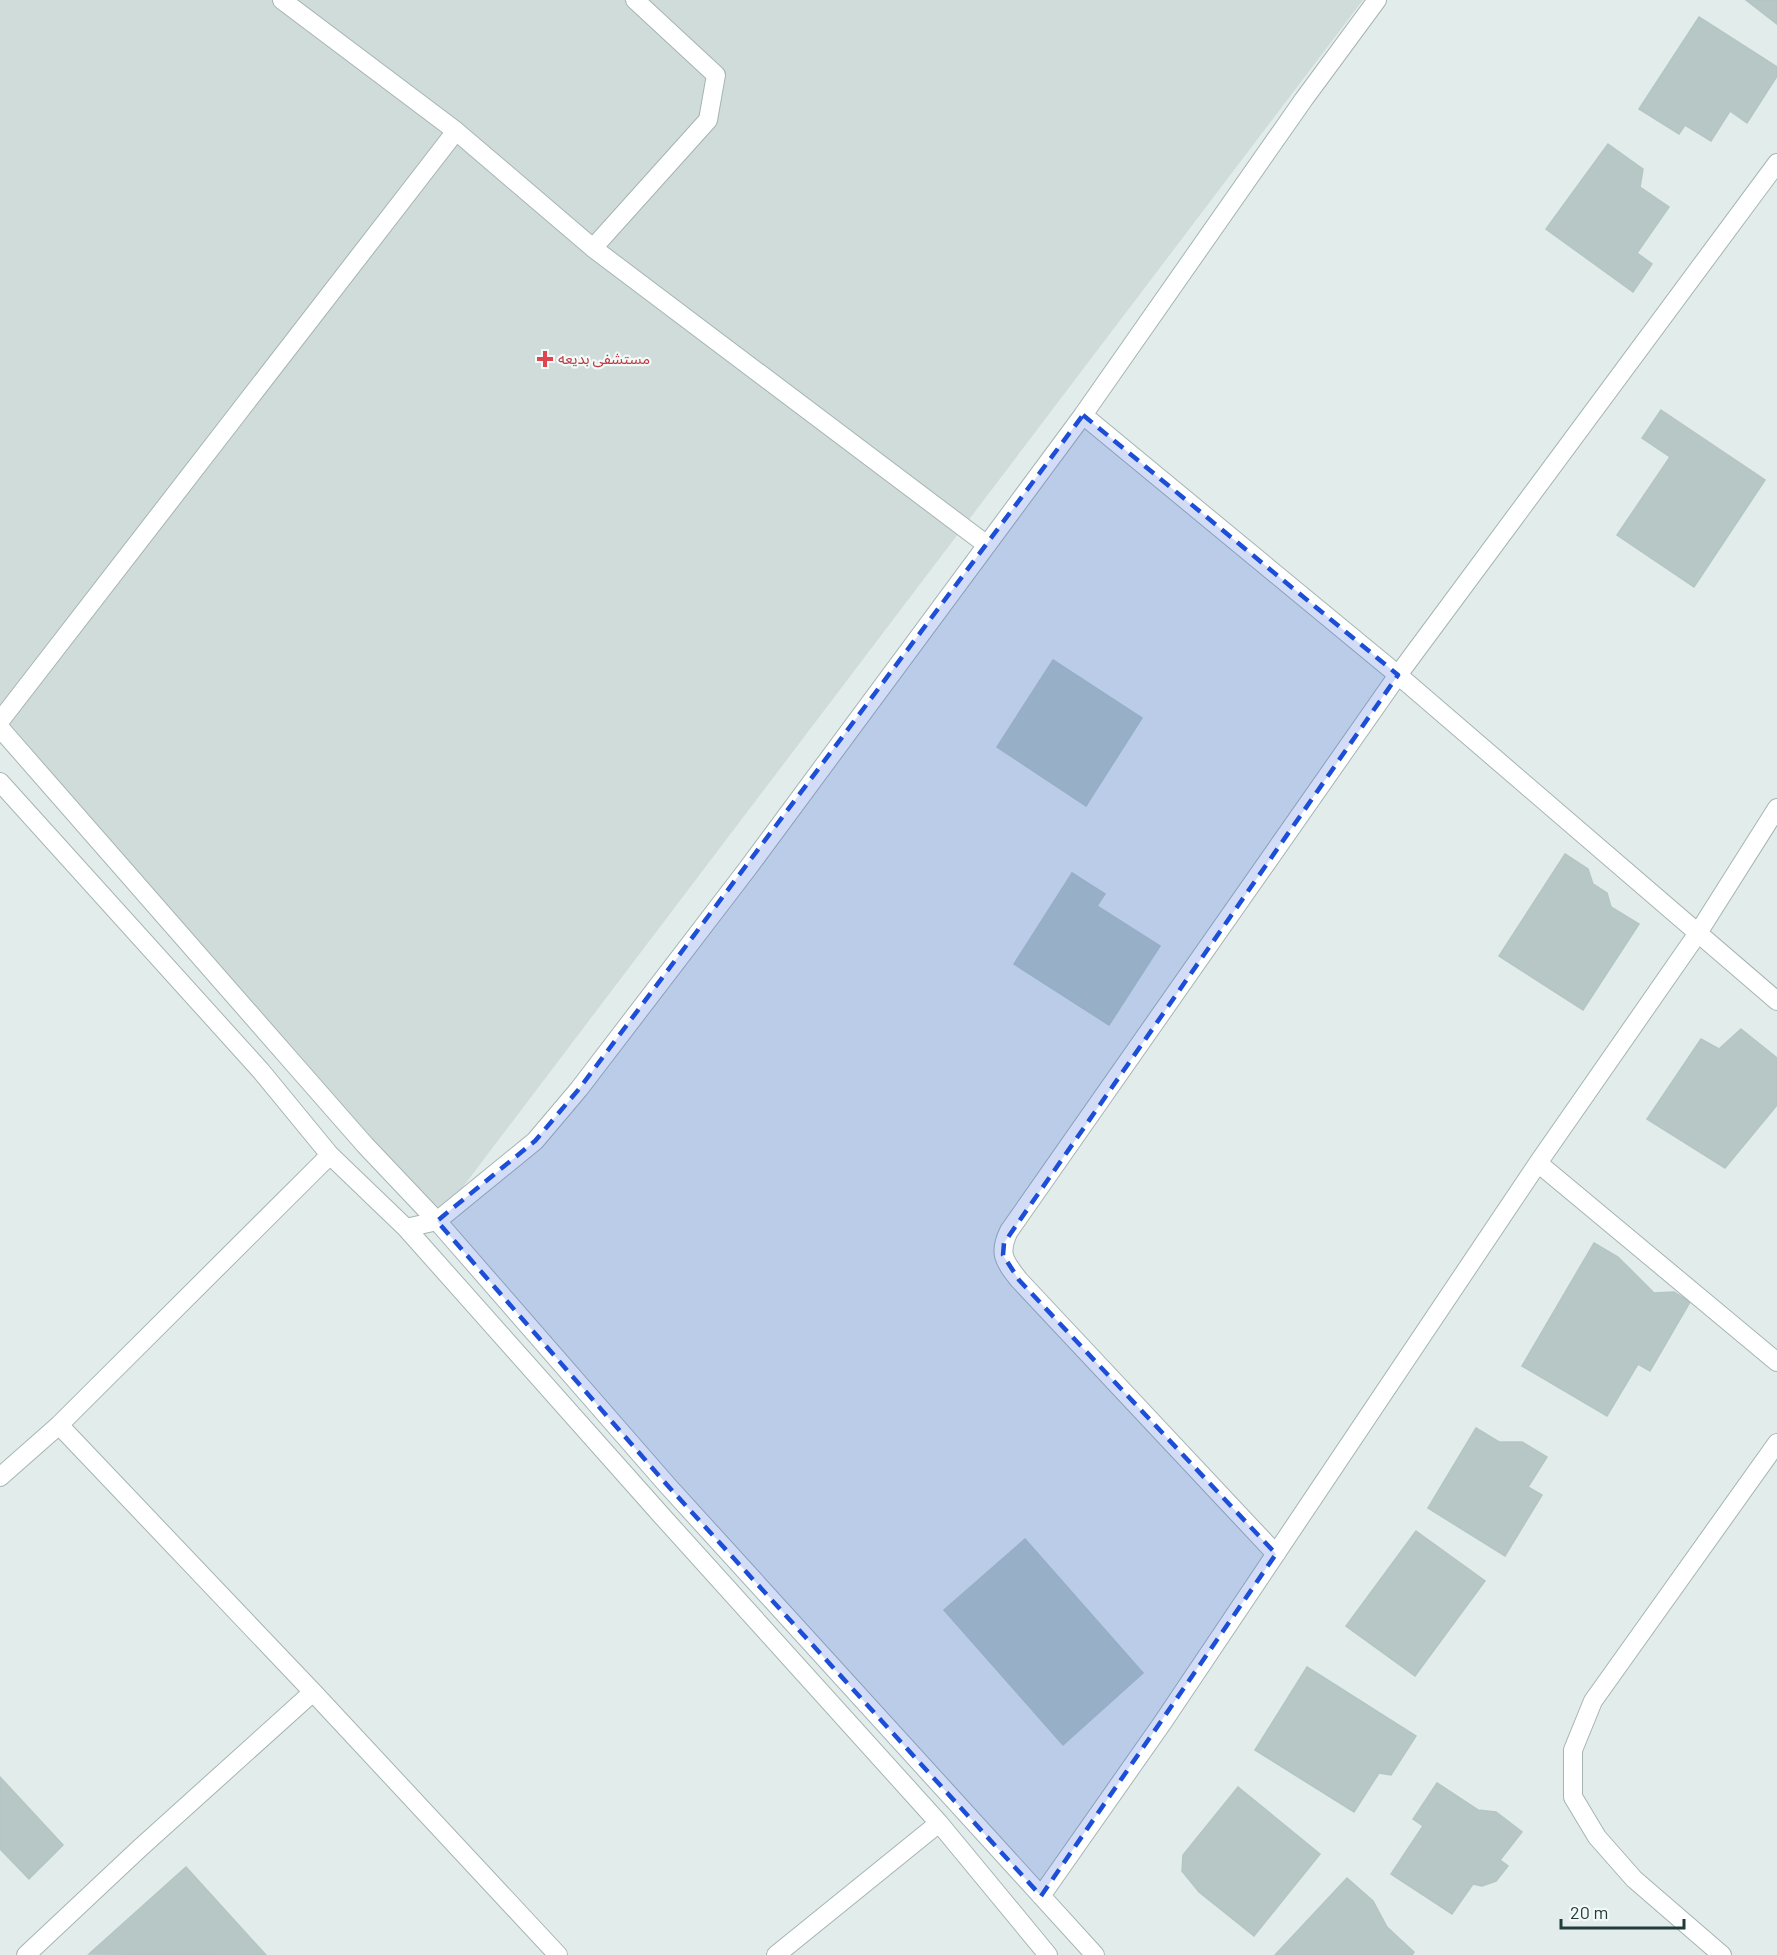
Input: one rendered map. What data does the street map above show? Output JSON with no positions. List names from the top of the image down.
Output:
{
  "places": {
    "health": ["مستشفى بديعه"]
  },
  "scale_bar": "20 m"
}
